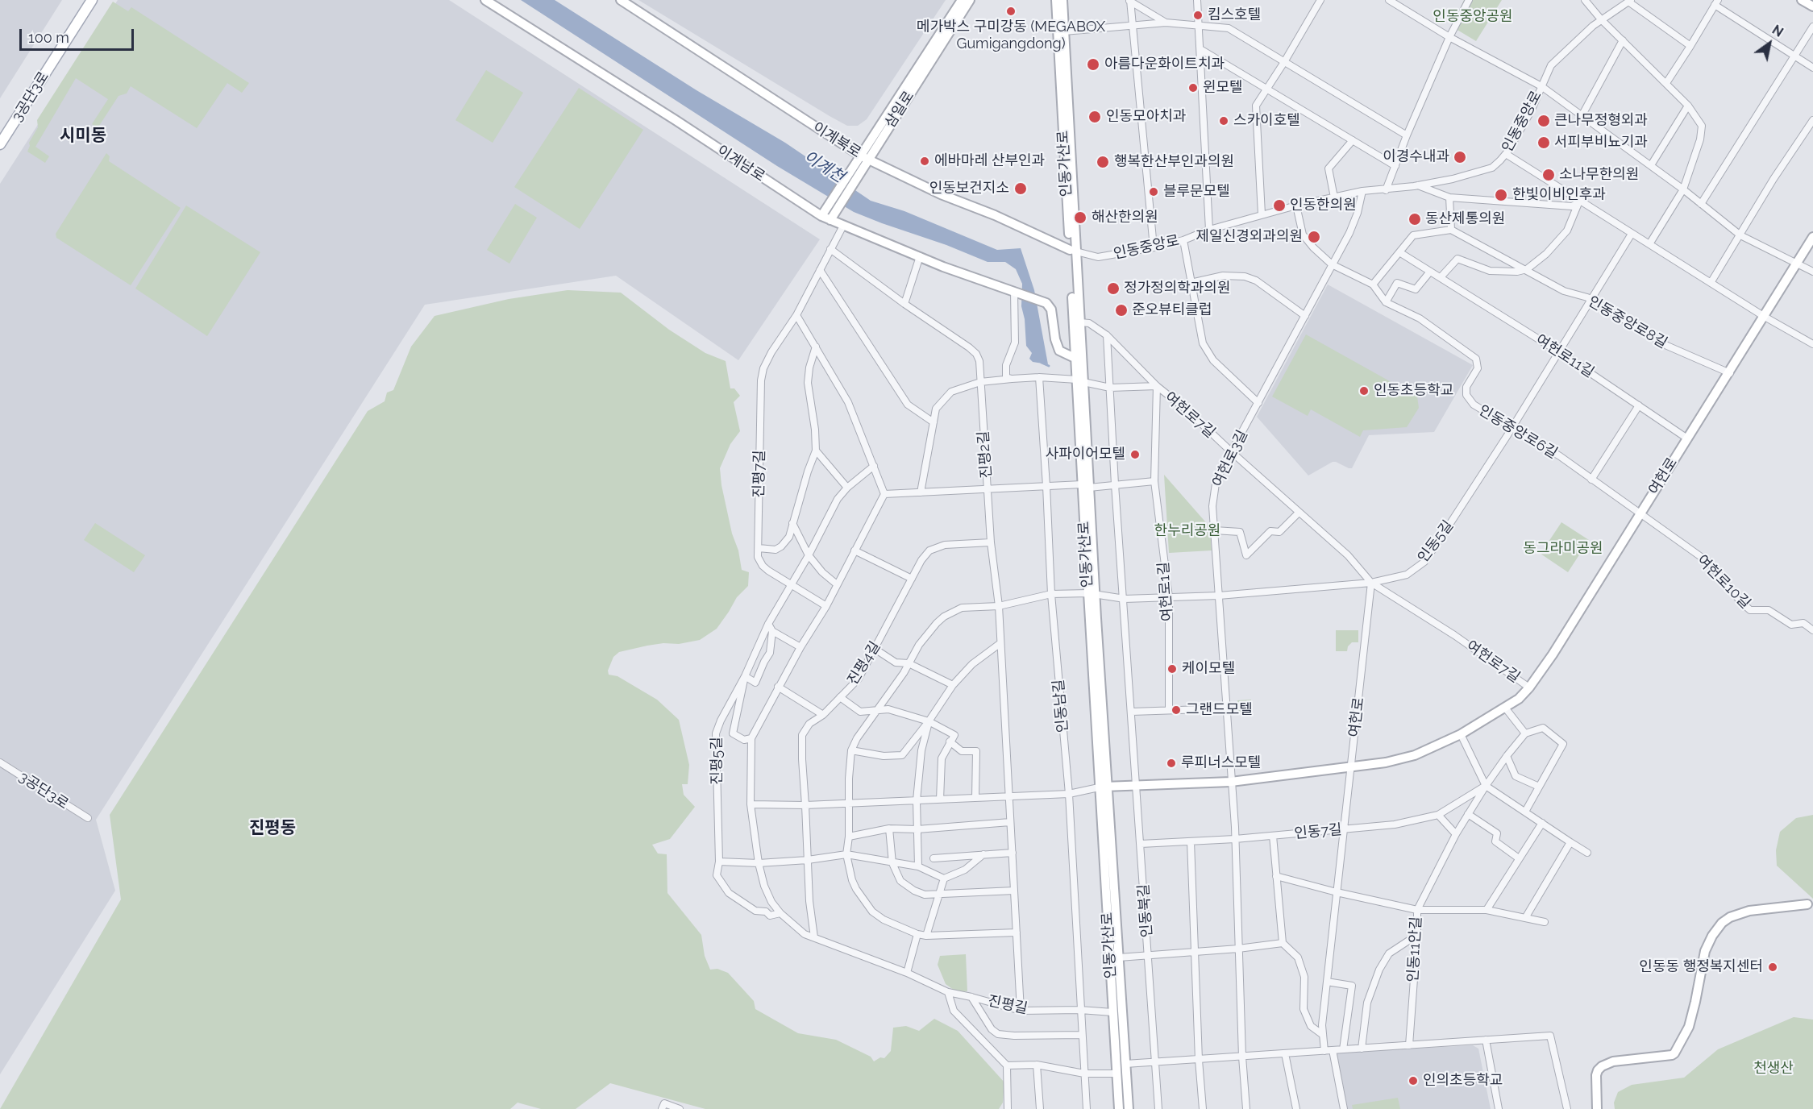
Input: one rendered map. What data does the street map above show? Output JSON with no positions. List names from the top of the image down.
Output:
{
  "streets": {
    "main road": ["3공단3로"],
    "street": [
      "삼일로",
      "인동중앙로",
      "이계북로",
      "이계남로",
      "인동가산로",
      "인동중앙로8길",
      "여헌로11길",
      "여헌로7길",
      "인동중앙로6길",
      "진평2길",
      "여헌로3길",
      "진평7길",
      "여헌로",
      "인동5길",
      "여헌로10길",
      "여헌로1길",
      "진평4길",
      "인동남길",
      "진평5길",
      "인동7길",
      "인동북길",
      "인동11안길",
      "진평길"
    ]
  },
  "crossings": [
    ["삼일로", "이계북로"],
    ["삼일로", "이계남로"],
    ["인동중앙로", "이계북로"],
    ["인동중앙로", "인동가산로"],
    ["인동중앙로", "인동중앙로6길"],
    ["인동중앙로", "여헌로3길"],
    ["이계북로", "인동가산로"],
    ["이계남로", "인동가산로"],
    ["인동가산로", "여헌로7길"],
    ["인동가산로", "여헌로"],
    ["인동가산로", "인동5길"],
    ["인동가산로", "진평길"],
    ["인동중앙로8길", "여헌로"],
    ["인동중앙로8길", "인동5길"],
    ["여헌로11길", "여헌로"],
    ["여헌로11길", "인동5길"],
    ["여헌로7길", "여헌로3길"],
    ["여헌로7길", "여헌로"],
    ["여헌로7길", "인동5길"],
    ["여헌로7길", "여헌로1길"],
    ["여헌로7길", "인동북길"],
    ["인동중앙로6길", "여헌로3길"],
    ["인동중앙로6길", "여헌로"],
    ["인동중앙로6길", "인동5길"],
    ["인동중앙로6길", "여헌로10길"],
    ["진평2길", "인동5길"],
    ["진평2길", "진평4길"],
    ["진평2길", "진평길"],
    ["여헌로3길", "여헌로"],
    ["여헌로3길", "인동5길"],
    ["진평7길", "진평5길"],
    ["진평7길", "진평길"],
    ["여헌로", "인동5길"],
    ["여헌로", "여헌로10길"],
    ["여헌로", "인동북길"],
    ["인동5길", "여헌로1길"],
    ["인동5길", "인동남길"],
    ["인동5길", "인동북길"],
    ["진평4길", "진평길"],
    ["인동남길", "진평길"],
    ["진평5길", "진평길"],
    ["인동7길", "인동북길"],
    ["인동7길", "인동11안길"]
  ],
  "districts": ["시미동", "진평동"],
  "water": ["이계천"],
  "parks": [
    "인동중앙공원",
    "한누리공원",
    "동그라미공원",
    "천생산"
  ],
  "places": [
    "메가박스 구미강동 (MEGABOX Gumigangdong)",
    "킴스호텔",
    "아름다운화이트치과",
    "윈모텔",
    "인동모아치과",
    "스카이호텔",
    "큰나무정형외과",
    "서피부비뇨기과",
    "이경수내과",
    "에바마레 산부인과",
    "행복한산부인과의원",
    "소나무한의원",
    "인동보건지소",
    "블루문모텔",
    "한빛이비인후과",
    "인동한의원",
    "해산한의원",
    "동산제통의원",
    "제일신경외과의원",
    "정가정의학과의원",
    "준오뷰티클럽",
    "인동초등학교",
    "사파이어모텔",
    "케이모텔",
    "그랜드모텔",
    "루피너스모텔",
    "인동동 행정복지센터",
    "인의초등학교"
  ],
  "scale_bar": "100 m",
  "north": "top right"
}
